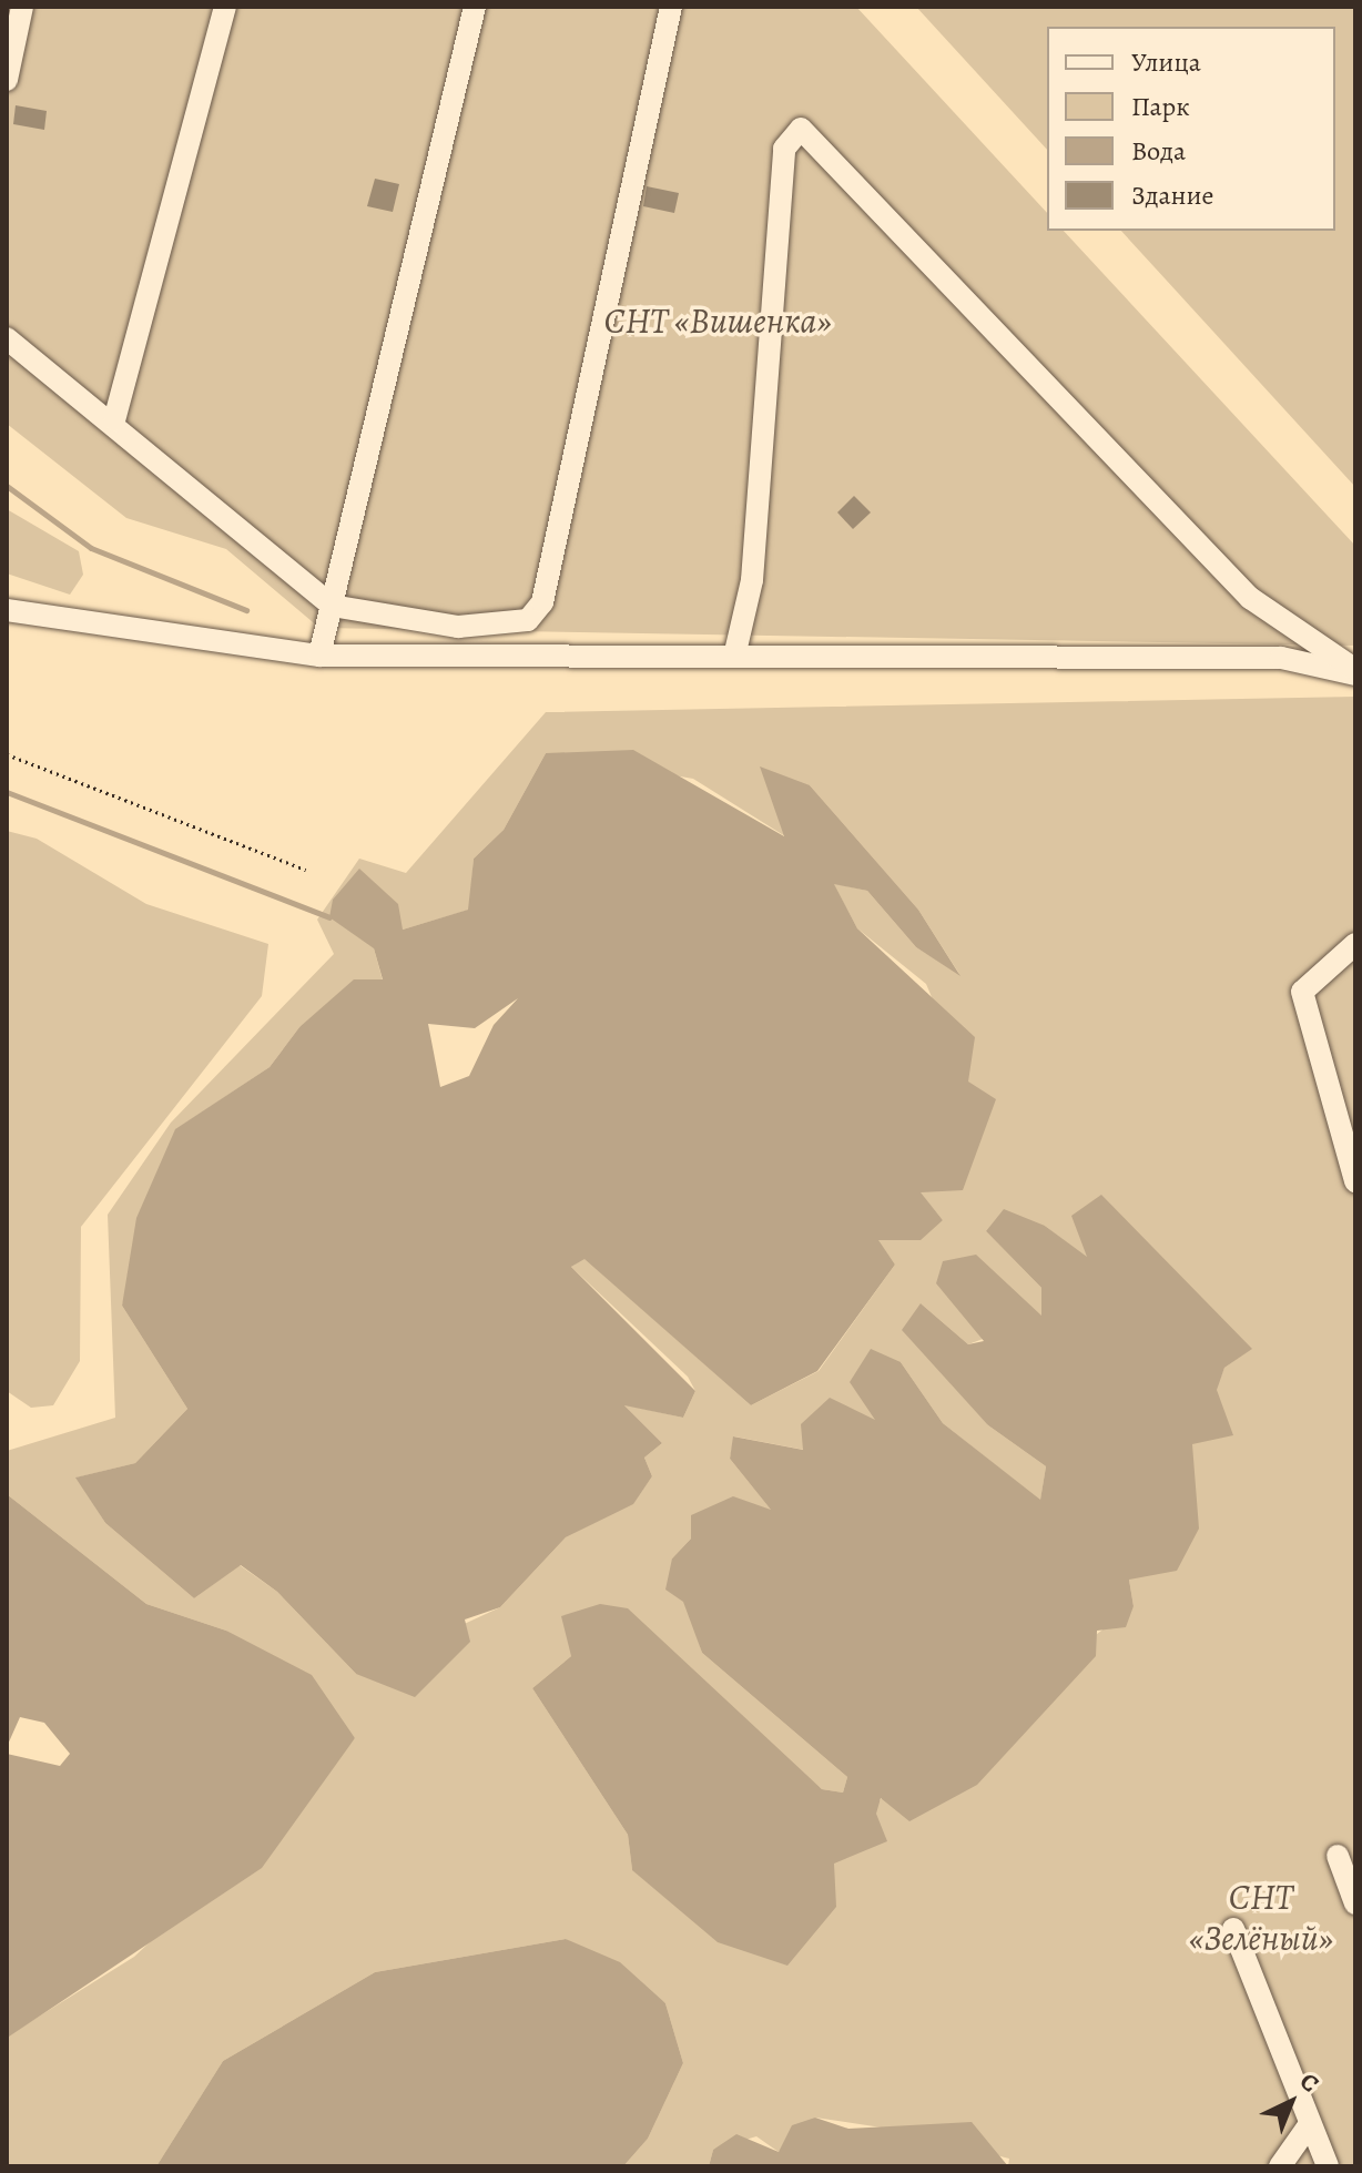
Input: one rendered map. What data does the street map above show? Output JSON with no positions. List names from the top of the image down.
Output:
{
  "parks": ["СНТ «Вишенка»", "СНТ «Зелёный»"],
  "legend": [
    "Улица",
    "Парк",
    "Вода",
    "Здание"
  ],
  "north": "top right"
}
